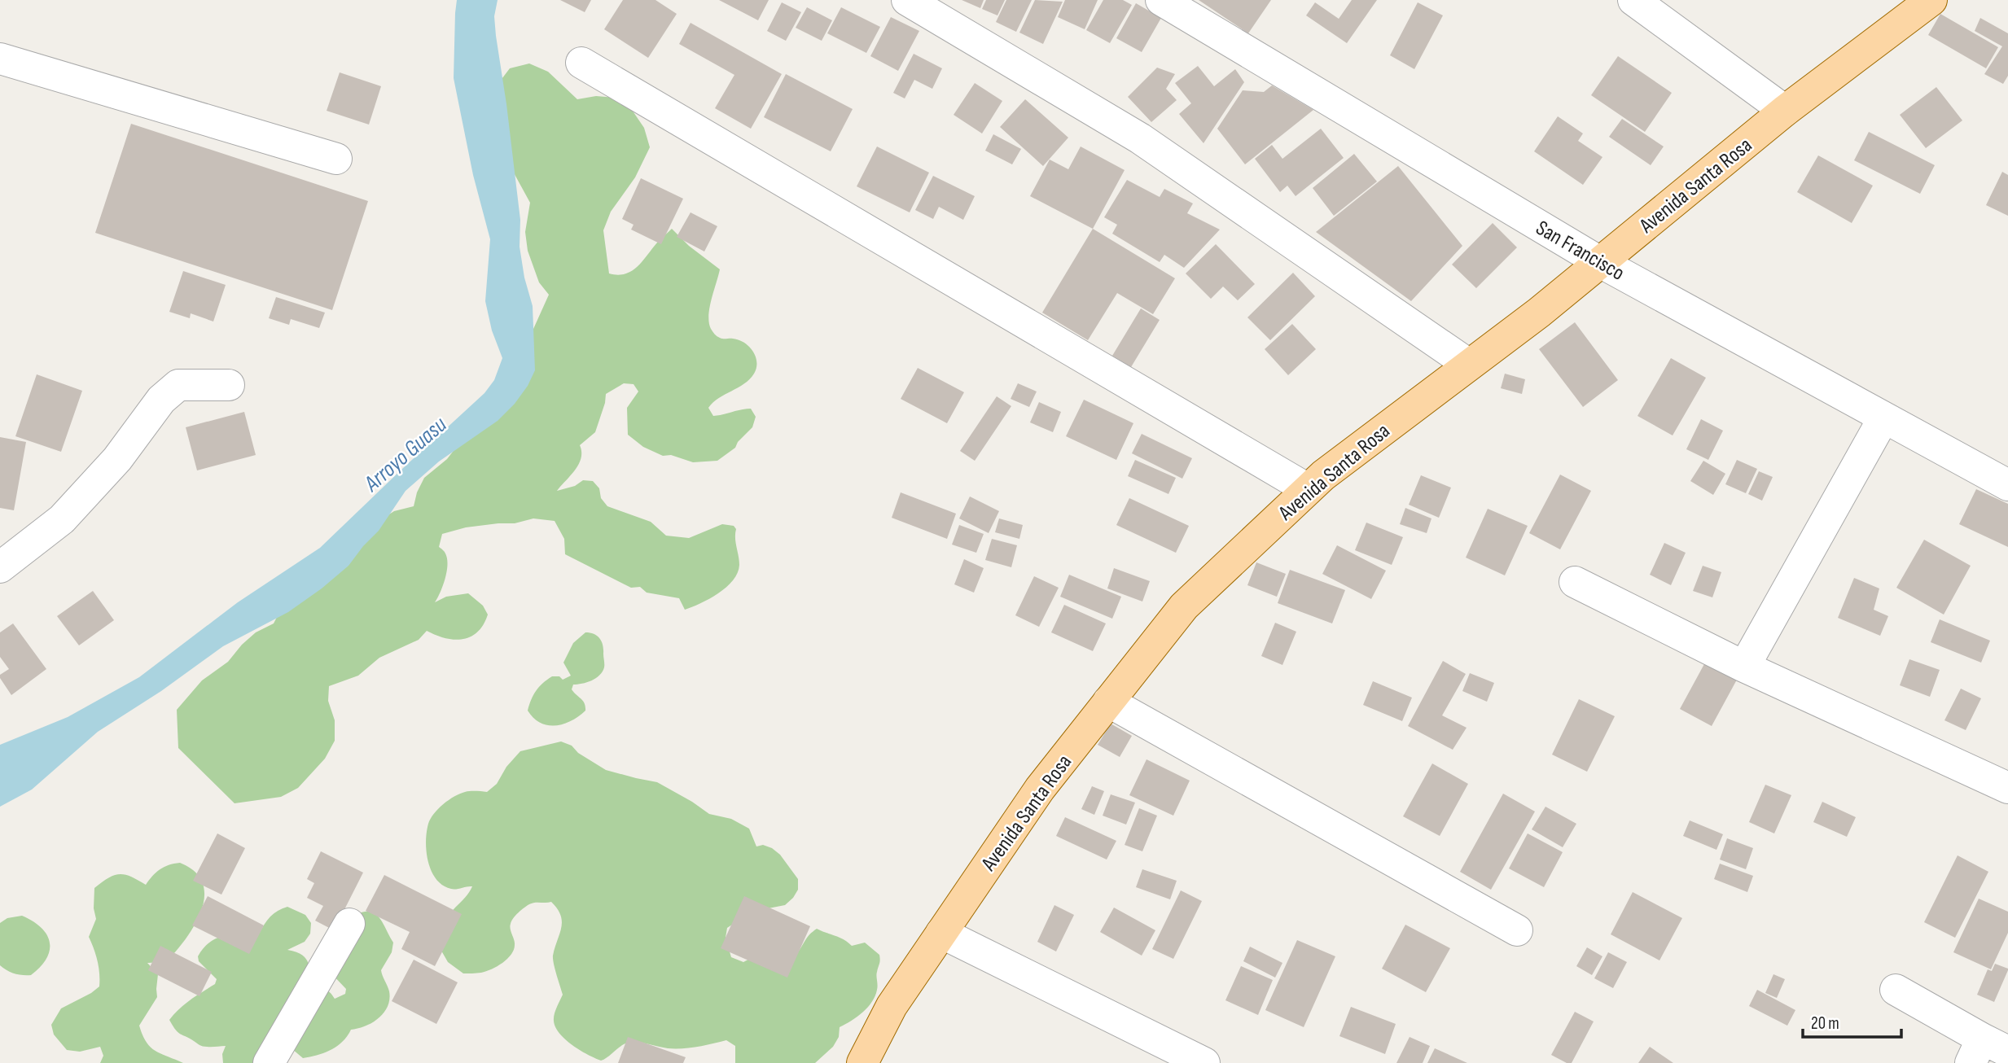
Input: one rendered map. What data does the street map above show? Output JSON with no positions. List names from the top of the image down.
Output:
{
  "streets": {
    "main road": ["Avenida Santa Rosa"],
    "street": ["San Francisco"]
  },
  "crossings": [
    ["Avenida Santa Rosa", "San Francisco"]
  ],
  "water": ["Arroyo Guasu"],
  "scale_bar": "20 m"
}
